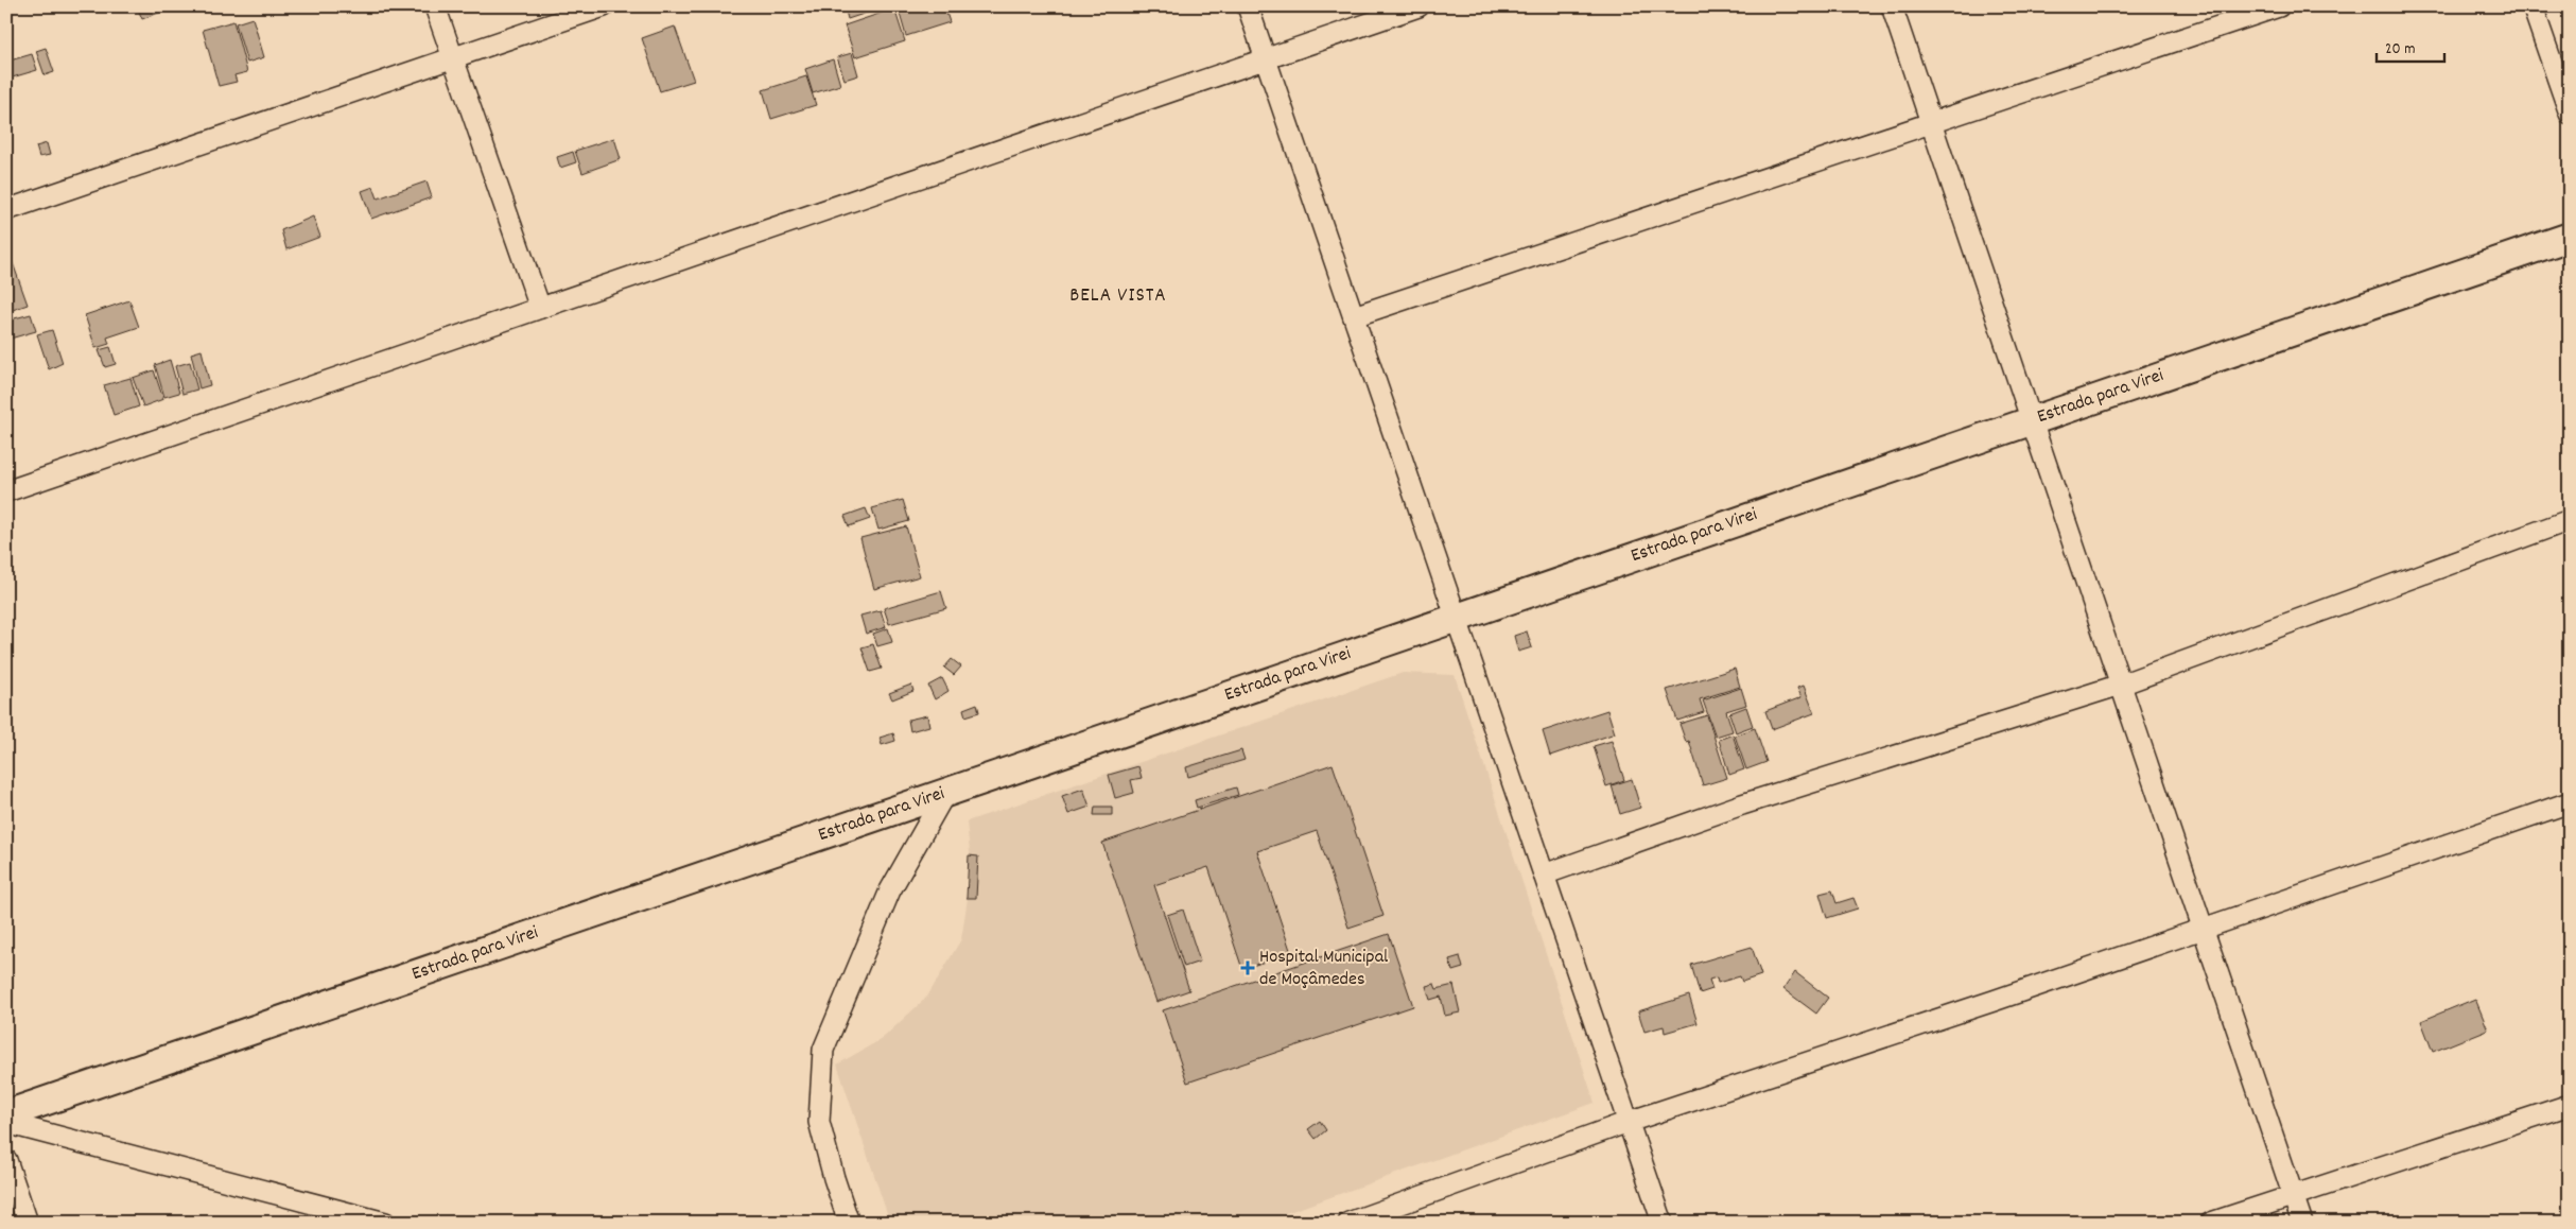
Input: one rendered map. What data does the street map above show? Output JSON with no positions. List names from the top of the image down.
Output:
{
  "streets": {
    "street": ["Estrada para Virei"]
  },
  "districts": ["BELA VISTA"],
  "places": {
    "health": ["Hospital Municipal de Moçâmedes"]
  },
  "scale_bar": "20 m"
}
